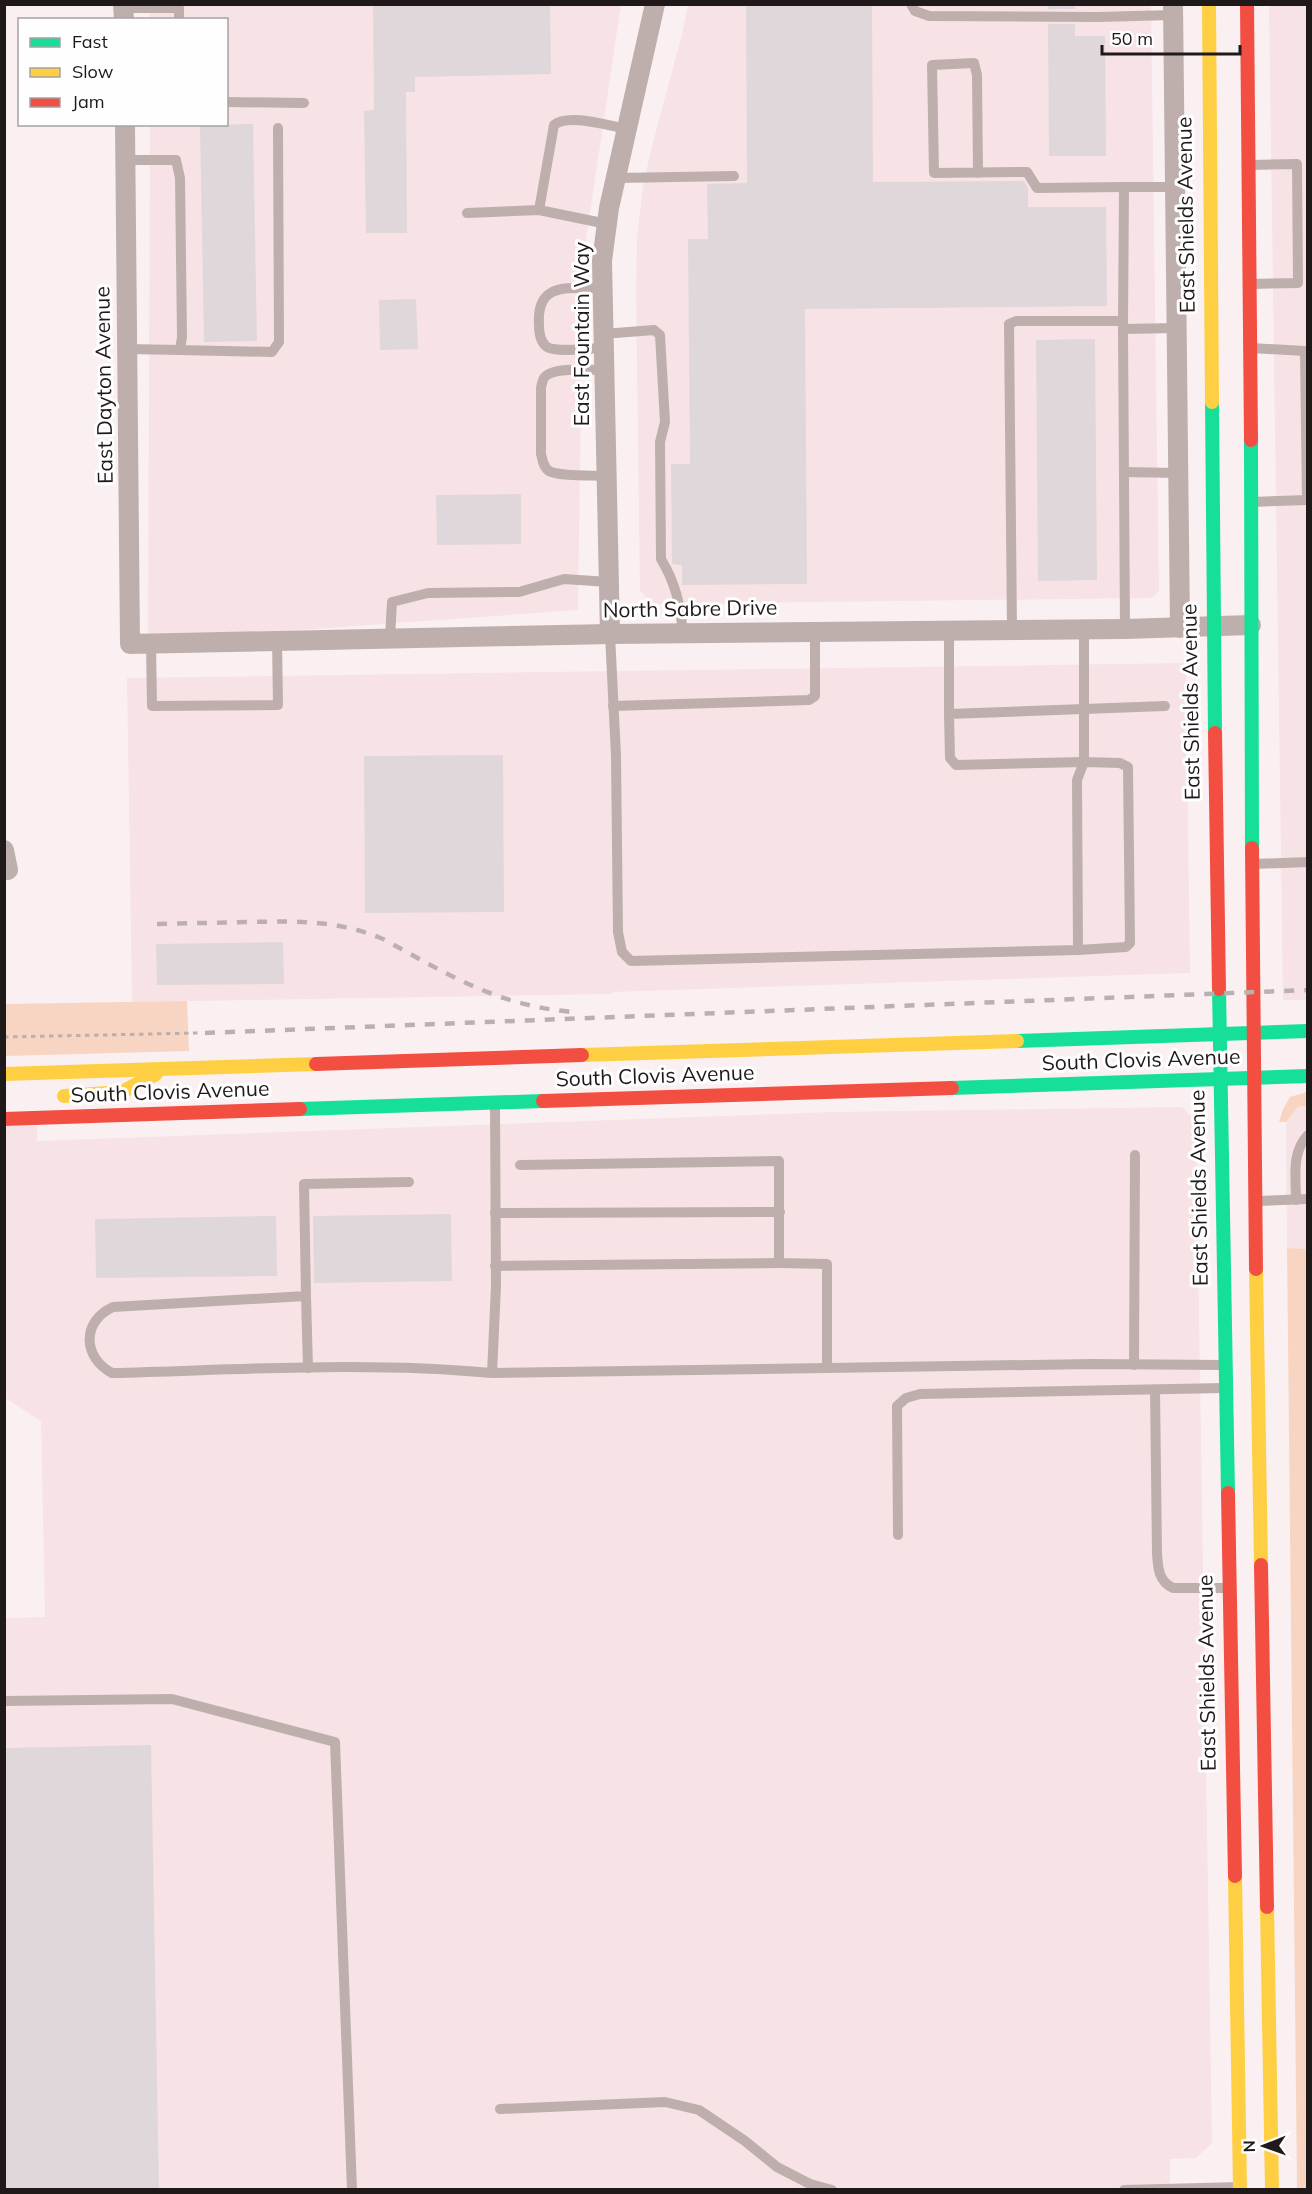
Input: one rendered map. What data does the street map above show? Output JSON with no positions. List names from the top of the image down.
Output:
{
  "streets": {
    "main road": ["East Shields Avenue", "South Clovis Avenue"],
    "street": ["East Fountain Way", "East Dayton Avenue", "North Sabre Drive"]
  },
  "crossings": [
    ["East Shields Avenue", "North Sabre Drive"],
    ["East Shields Avenue", "South Clovis Avenue"],
    ["East Fountain Way", "North Sabre Drive"],
    ["East Dayton Avenue", "North Sabre Drive"]
  ],
  "legend": ["Fast", "Slow", "Jam"],
  "scale_bar": "50 m",
  "north": "left"
}
